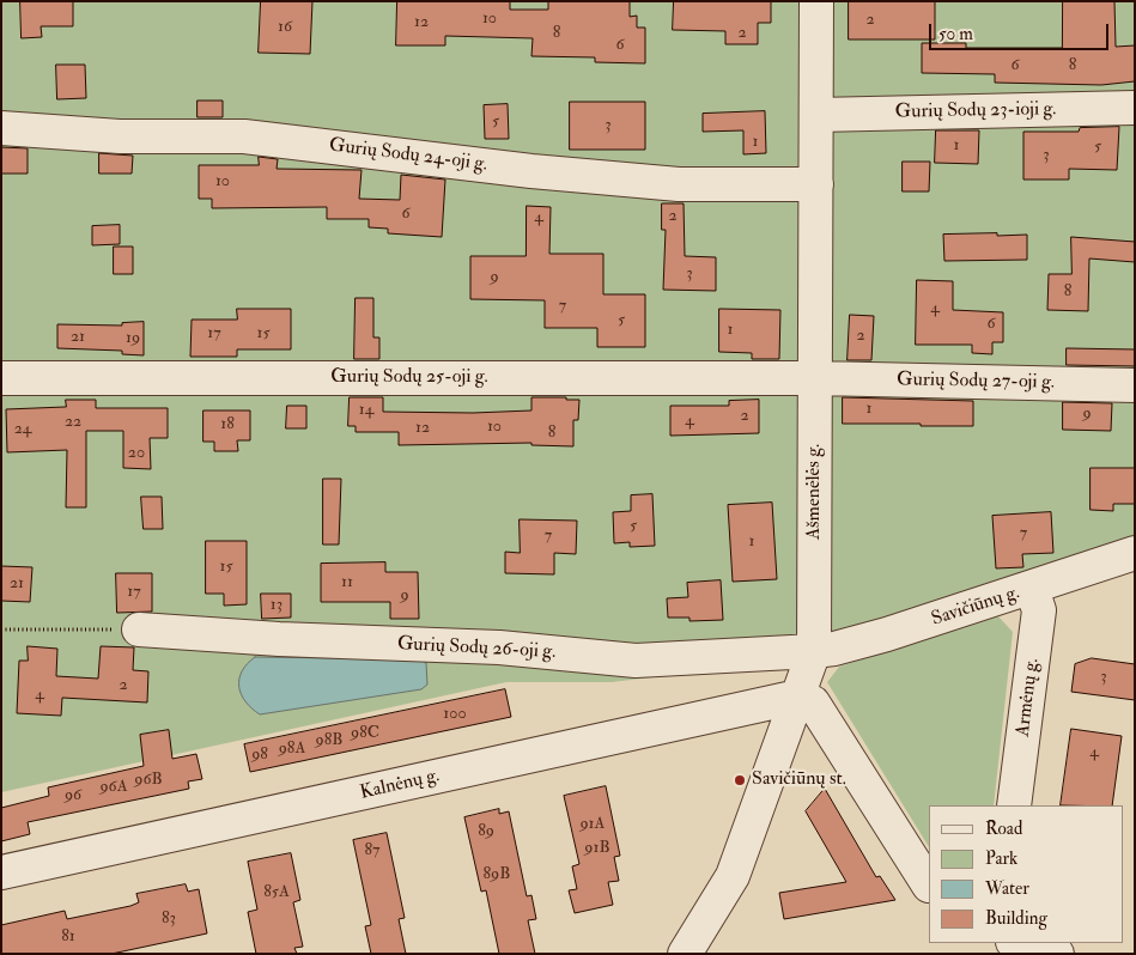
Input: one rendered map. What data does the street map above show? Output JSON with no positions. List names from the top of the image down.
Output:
{
  "streets": {
    "street": [
      "Gurių Sodų 23-ioji g.",
      "Gurių Sodų 24-oji g.",
      "Gurių Sodų 25-oji g.",
      "Gurių Sodų 27-oji g.",
      "Ašmenėlės g.",
      "Savičiūnų g.",
      "Gurių Sodų 26-oji g.",
      "Armėnų g.",
      "Kalnėnų g."
    ]
  },
  "crossings": [
    ["Gurių Sodų 23-ioji g.", "Ašmenėlės g."],
    ["Gurių Sodų 24-oji g.", "Ašmenėlės g."],
    ["Gurių Sodų 25-oji g.", "Gurių Sodų 27-oji g."],
    ["Gurių Sodų 25-oji g.", "Ašmenėlės g."],
    ["Gurių Sodų 27-oji g.", "Ašmenėlės g."],
    ["Ašmenėlės g.", "Savičiūnų g."],
    ["Ašmenėlės g.", "Gurių Sodų 26-oji g."],
    ["Ašmenėlės g.", "Kalnėnų g."],
    ["Savičiūnų g.", "Gurių Sodų 26-oji g."],
    ["Savičiūnų g.", "Armėnų g."]
  ],
  "places": ["Savičiūnų st."],
  "house_numbers": [
    "10",
    "2",
    "12",
    "16",
    "8",
    "2",
    "6",
    "6",
    "8",
    "5",
    "3",
    "1",
    "1",
    "5",
    "3",
    "10",
    "6",
    "2",
    "4",
    "3",
    "9",
    "8",
    "7",
    "4",
    "5",
    "6",
    "1",
    "17",
    "15",
    "2",
    "21",
    "19",
    "1",
    "14",
    "9",
    "2",
    "4",
    "22",
    "18",
    "10",
    "12",
    "24",
    "8",
    "20",
    "5",
    "7",
    "7",
    "1",
    "15",
    "11",
    "21",
    "17",
    "9",
    "13",
    "3",
    "2",
    "4",
    "100",
    "98C",
    "98B",
    "98A",
    "4",
    "98",
    "96B",
    "96A",
    "96",
    "91A",
    "89",
    "91B",
    "87",
    "89B",
    "85A",
    "83",
    "81"
  ],
  "legend": [
    "Road",
    "Park",
    "Water",
    "Building"
  ],
  "scale_bar": "50 m"
}
